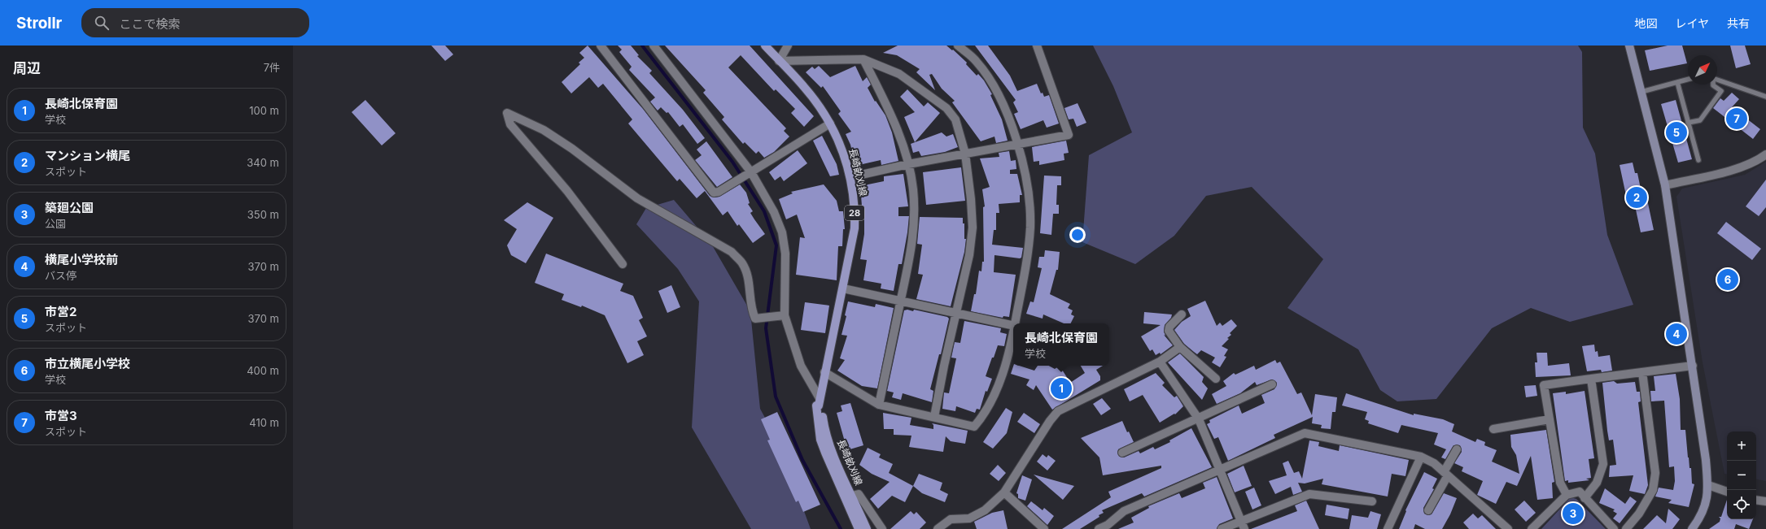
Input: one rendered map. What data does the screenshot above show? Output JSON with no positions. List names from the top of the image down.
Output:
{
  "streets": {
    "main road": ["長崎畝刈線", "28"]
  },
  "north": "top right",
  "page": {
    "header": "Strollr",
    "search": "ここで検索",
    "nav": ["地図", "レイヤ", "共有"],
    "heading": ["周辺", "7件"],
    "list": [
      {
        "mark": "1",
        "name": "長崎北保育園",
        "note": "学校",
        "value": "100 m"
      },
      {
        "mark": "2",
        "name": "マンション横尾",
        "note": "スポット",
        "value": "340 m"
      },
      {
        "mark": "3",
        "name": "築廻公園",
        "note": "公園",
        "value": "350 m"
      },
      {
        "mark": "4",
        "name": "横尾小学校前",
        "note": "バス停",
        "value": "370 m"
      },
      {
        "mark": "5",
        "name": "市営2",
        "note": "スポット",
        "value": "370 m"
      },
      {
        "mark": "6",
        "name": "市立横尾小学校",
        "note": "学校",
        "value": "400 m"
      },
      {
        "mark": "7",
        "name": "市営3",
        "note": "スポット",
        "value": "410 m"
      }
    ],
    "pins": [
      "7",
      "5",
      "2",
      "6",
      "4",
      "1",
      "3"
    ],
    "popup": ["長崎北保育園", "学校"],
    "map_buttons": ["+", "−"]
  }
}
